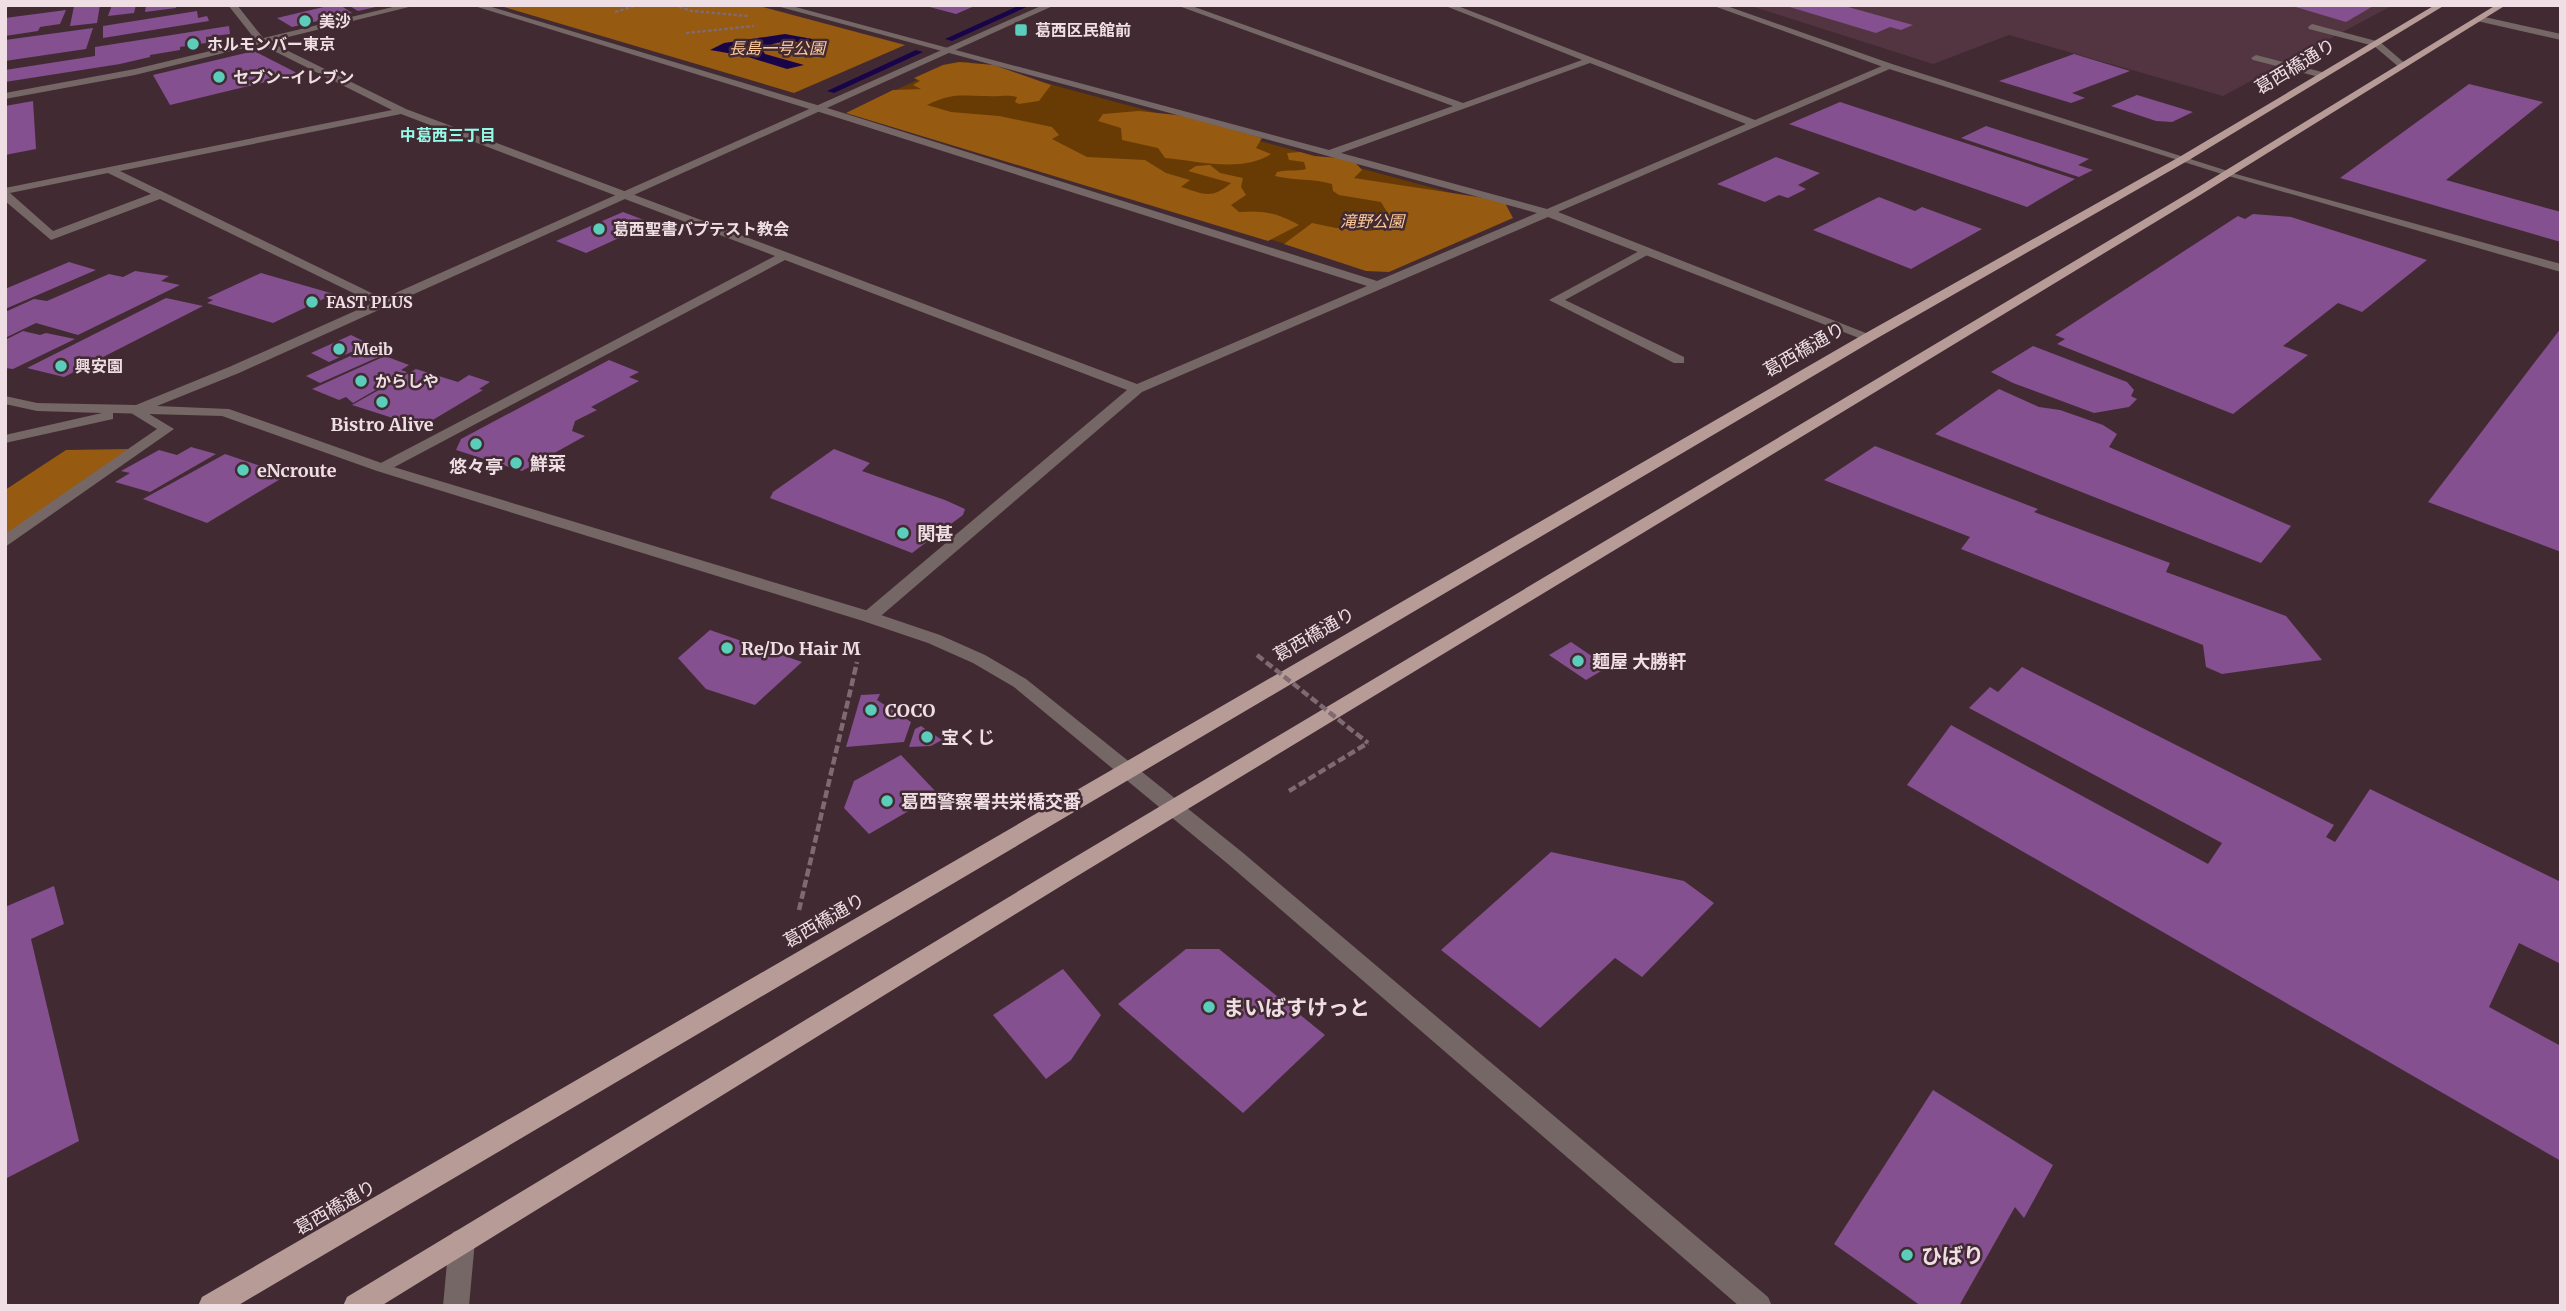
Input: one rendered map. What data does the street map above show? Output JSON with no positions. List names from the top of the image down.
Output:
{
  "streets": {
    "main road": ["葛西橋通り"]
  },
  "districts": ["中葛西三丁目"],
  "parks": ["長島一号公園", "滝野公園"],
  "places": {
    "other": [
      "美沙",
      "ホルモンバー東京",
      "セブン-イレブン",
      "葛西聖書バプテスト教会",
      "FAST PLUS",
      "Meib",
      "興安園",
      "からしや",
      "Bistro Alive",
      "悠々亭",
      "鮮菜",
      "eNcroute",
      "関甚",
      "Re/Do Hair M",
      "麺屋 大勝軒",
      "COCO",
      "宝くじ",
      "葛西警察署共栄橋交番",
      "まいばすけっと",
      "ひばり"
    ],
    "transit": ["葛西区民館前"]
  }
}
